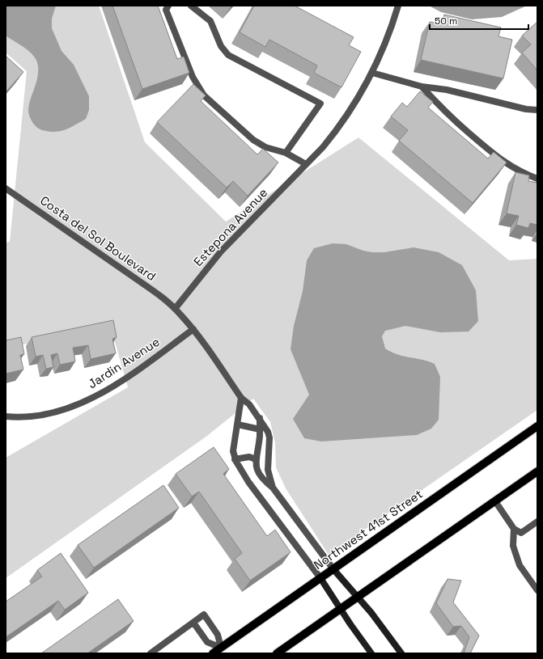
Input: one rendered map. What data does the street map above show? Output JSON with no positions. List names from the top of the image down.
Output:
{
  "streets": {
    "main road": ["Northwest 41st Street"],
    "street": ["Estepona Avenue", "Costa del Sol Boulevard", "Jardin Avenue"]
  },
  "crossings": [
    ["Estepona Avenue", "Costa del Sol Boulevard"],
    ["Costa del Sol Boulevard", "Jardin Avenue"]
  ],
  "scale_bar": "50 m"
}
